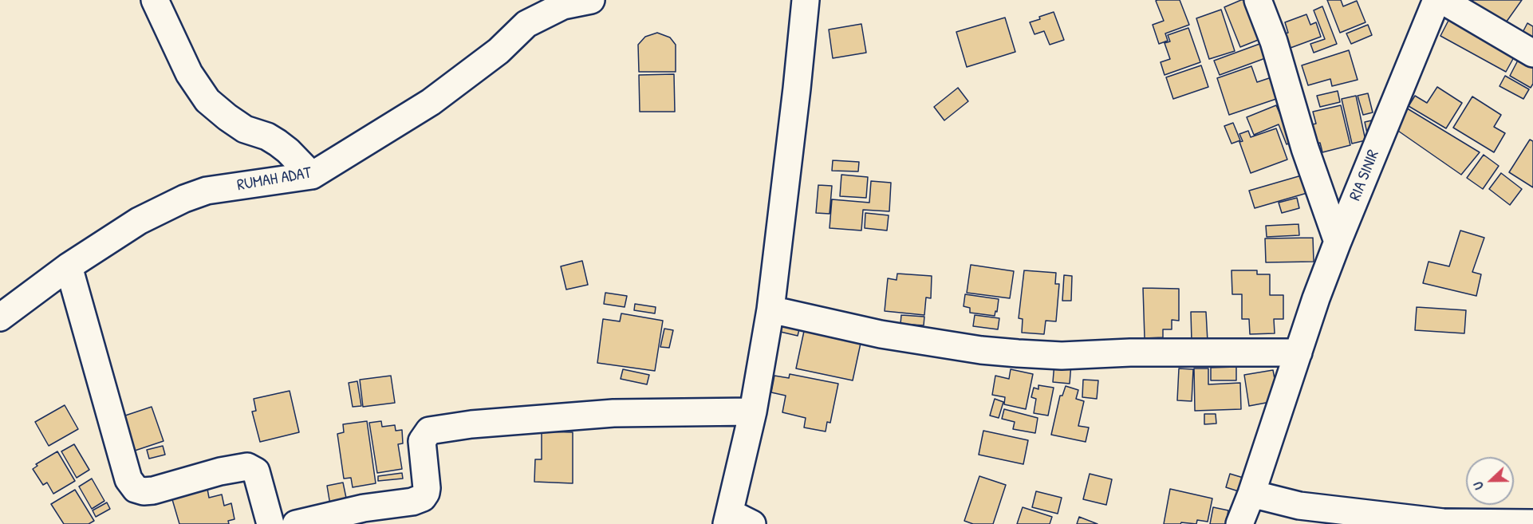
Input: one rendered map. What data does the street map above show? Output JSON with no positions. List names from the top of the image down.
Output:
{
  "streets": {
    "street": ["RIA SINIR", "RUMAH ADAT"]
  },
  "north": "left"
}
